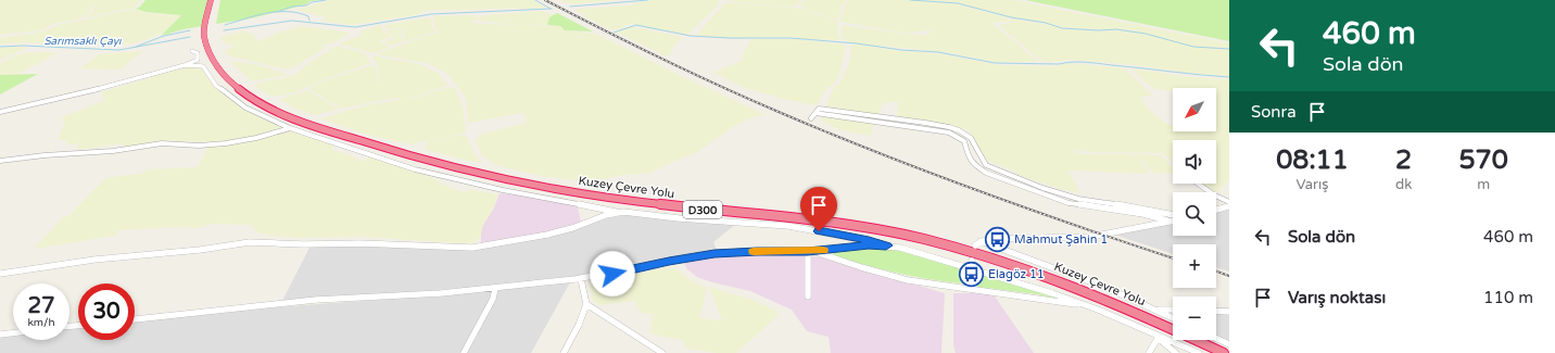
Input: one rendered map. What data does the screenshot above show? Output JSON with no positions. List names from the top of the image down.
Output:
{
  "streets": {
    "highway": ["Kuzey Çevre Yolu", "D300"]
  },
  "crossings": [
    ["Kuzey Çevre Yolu", "D300"]
  ],
  "water": ["Sarımsaklı Çayı"],
  "places": {
    "bus stop": ["Mahmut Şahin 1", "Elagöz 11"]
  },
  "north": "bottom left",
  "page": {
    "turn": ["460 m", "Sola dön"],
    "map_buttons": ["+", "−"],
    "then": "Sonra",
    "eta": [
      "08:11",
      "Varış",
      "2",
      "dk",
      "570",
      "m"
    ],
    "list": [
      {
        "name": "Sola dön",
        "value": "460 m"
      },
      {
        "name": "Varış noktası",
        "value": "110 m"
      }
    ],
    "speed": "27 km/h",
    "limit": "30"
  }
}
